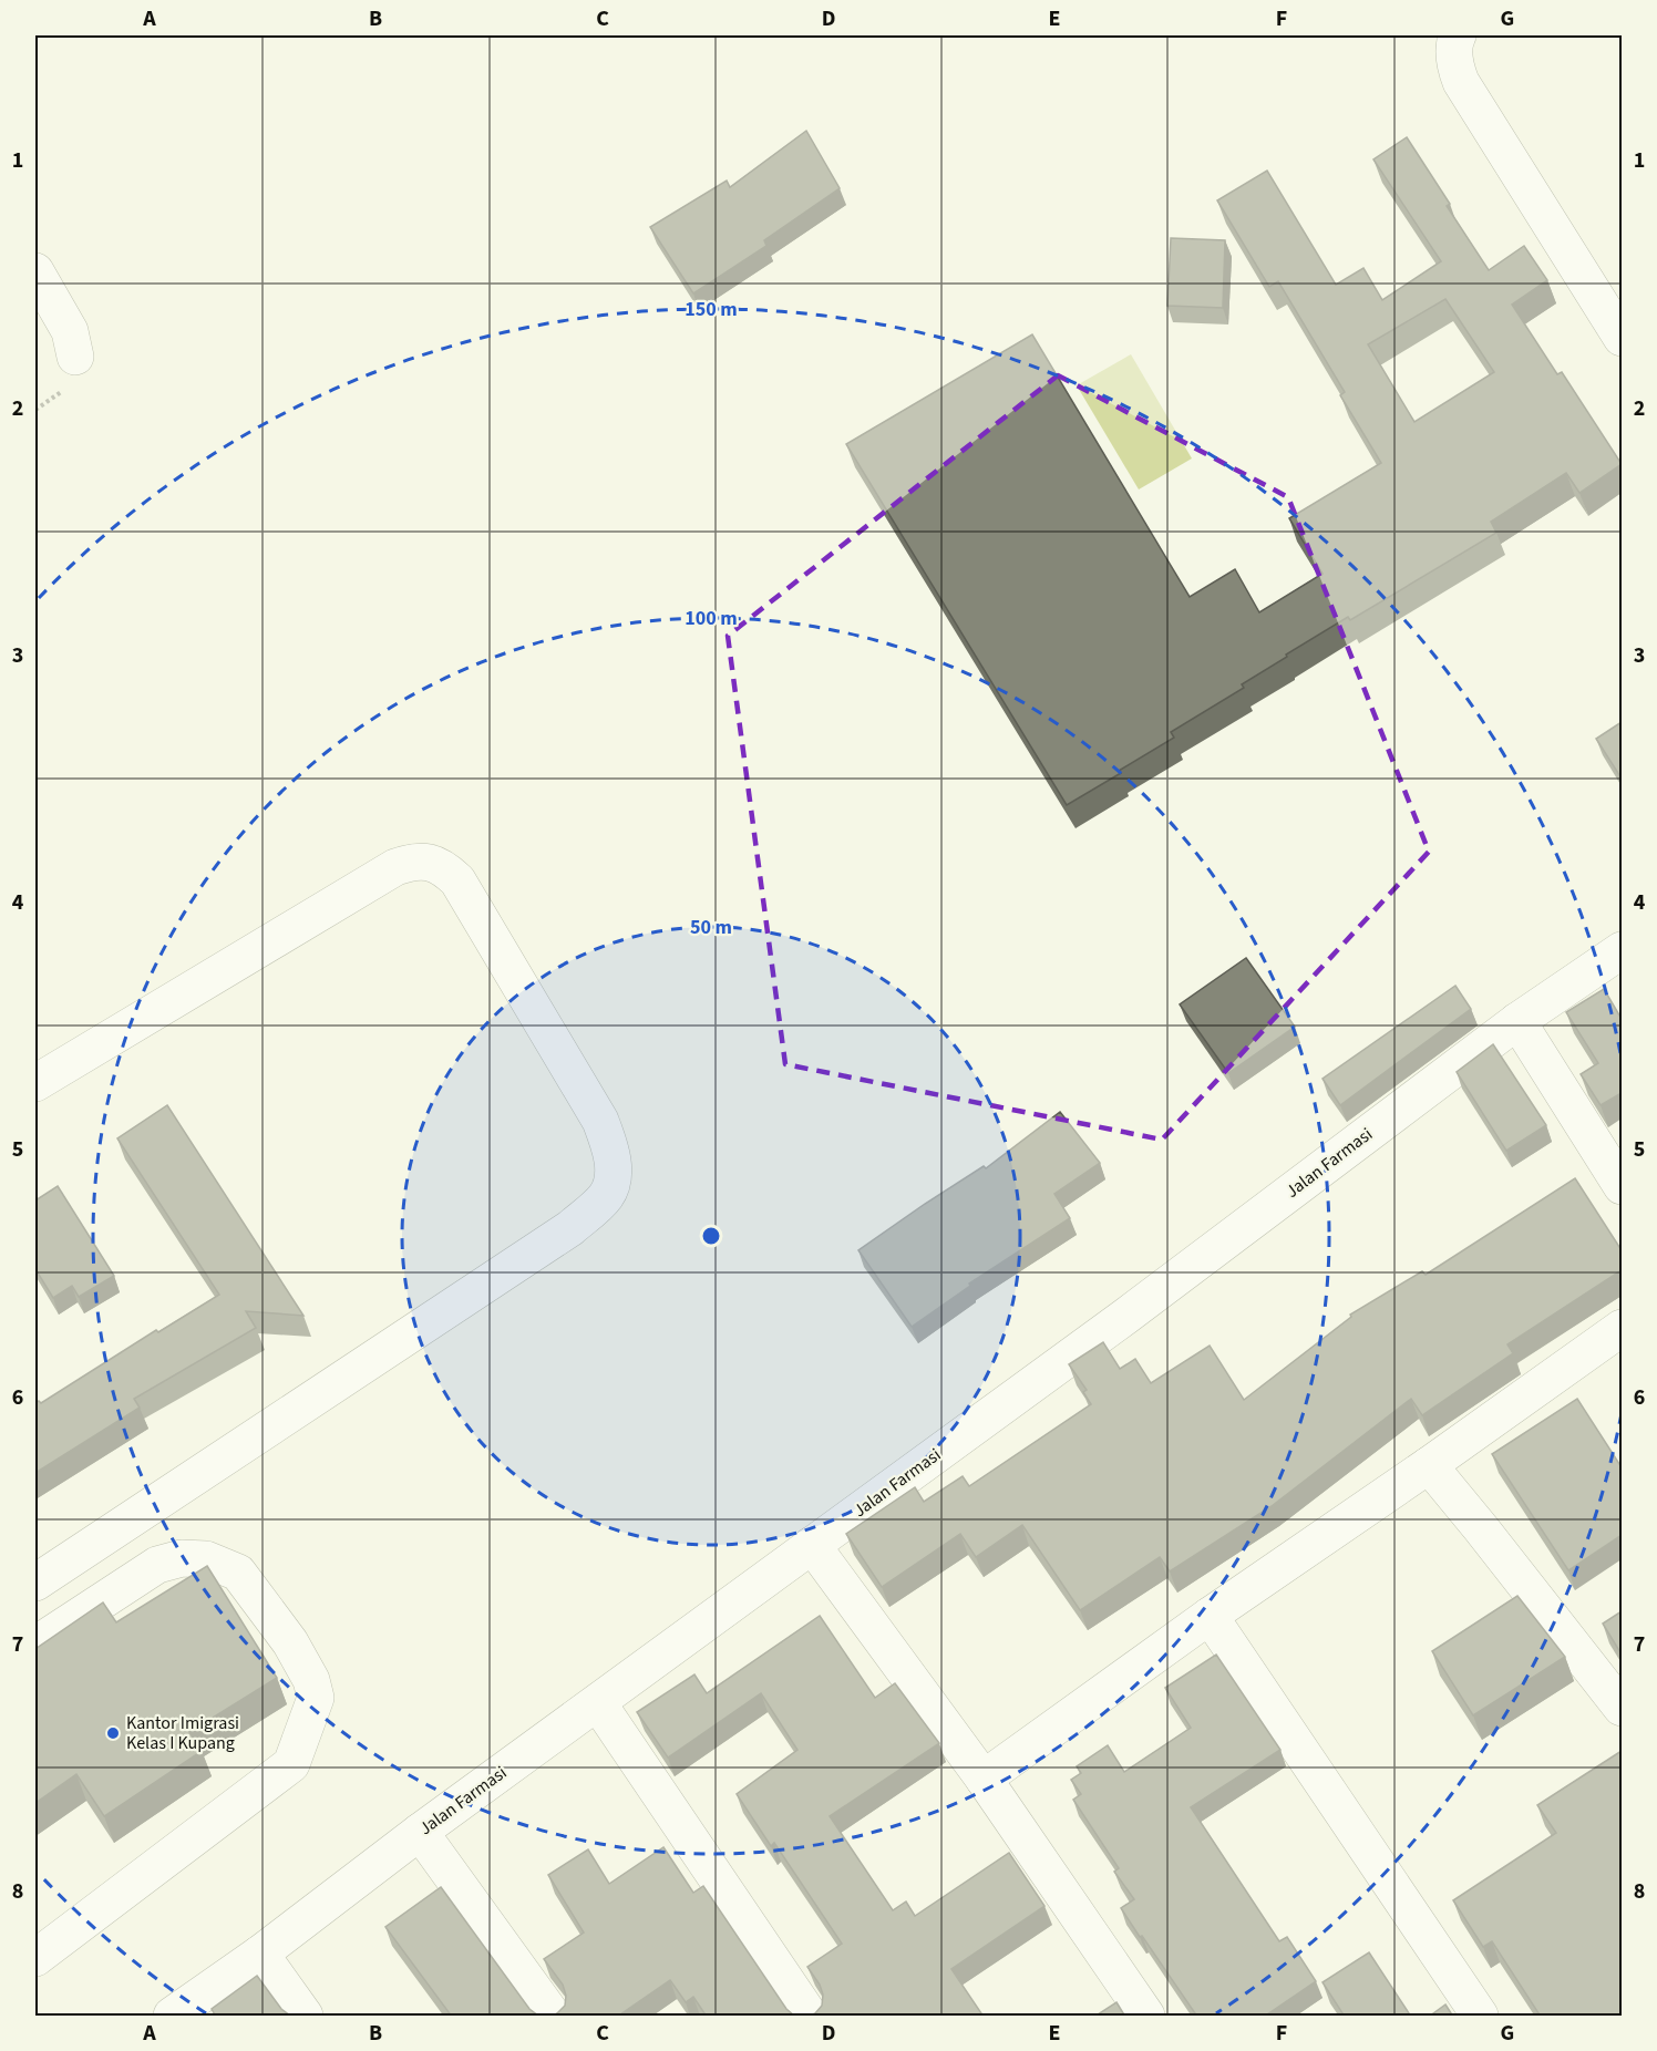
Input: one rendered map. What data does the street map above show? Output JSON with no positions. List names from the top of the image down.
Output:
{
  "streets": {
    "street": ["Jalan Farmasi"]
  },
  "places": ["Kantor Imigrasi Kelas I Kupang"],
  "grid": {
    "columns": [
      "A",
      "B",
      "C",
      "D",
      "E",
      "F",
      "G"
    ],
    "rows": [
      "1",
      "2",
      "3",
      "4",
      "5",
      "6",
      "7",
      "8"
    ]
  },
  "rings": ["150 m", "100 m", "50 m"]
}
